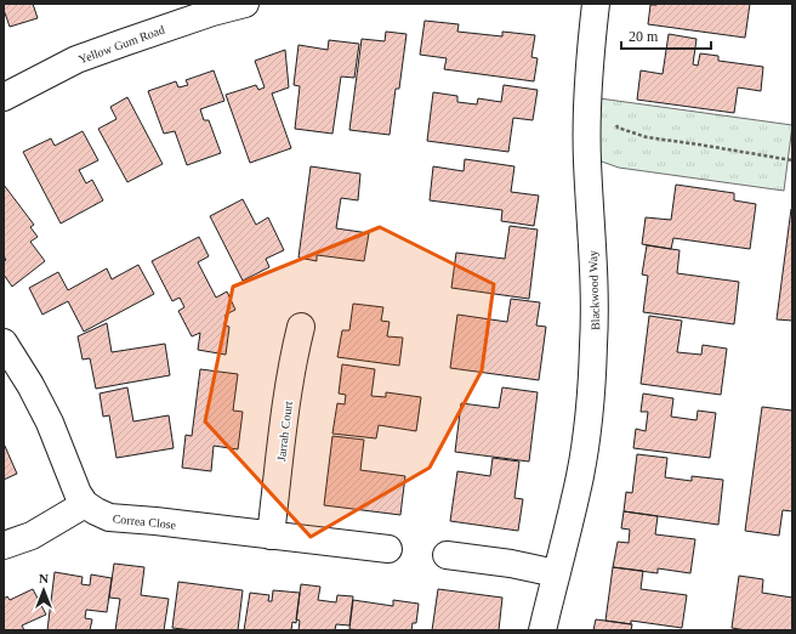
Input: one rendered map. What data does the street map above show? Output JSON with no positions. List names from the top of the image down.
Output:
{
  "streets": {
    "street": [
      "Yellow Gum Road",
      "Blackwood Way",
      "Jarrah Court",
      "Correa Close"
    ]
  },
  "crossings": [
    ["Jarrah Court", "Correa Close"]
  ],
  "scale_bar": "20 m",
  "north": "top"
}
